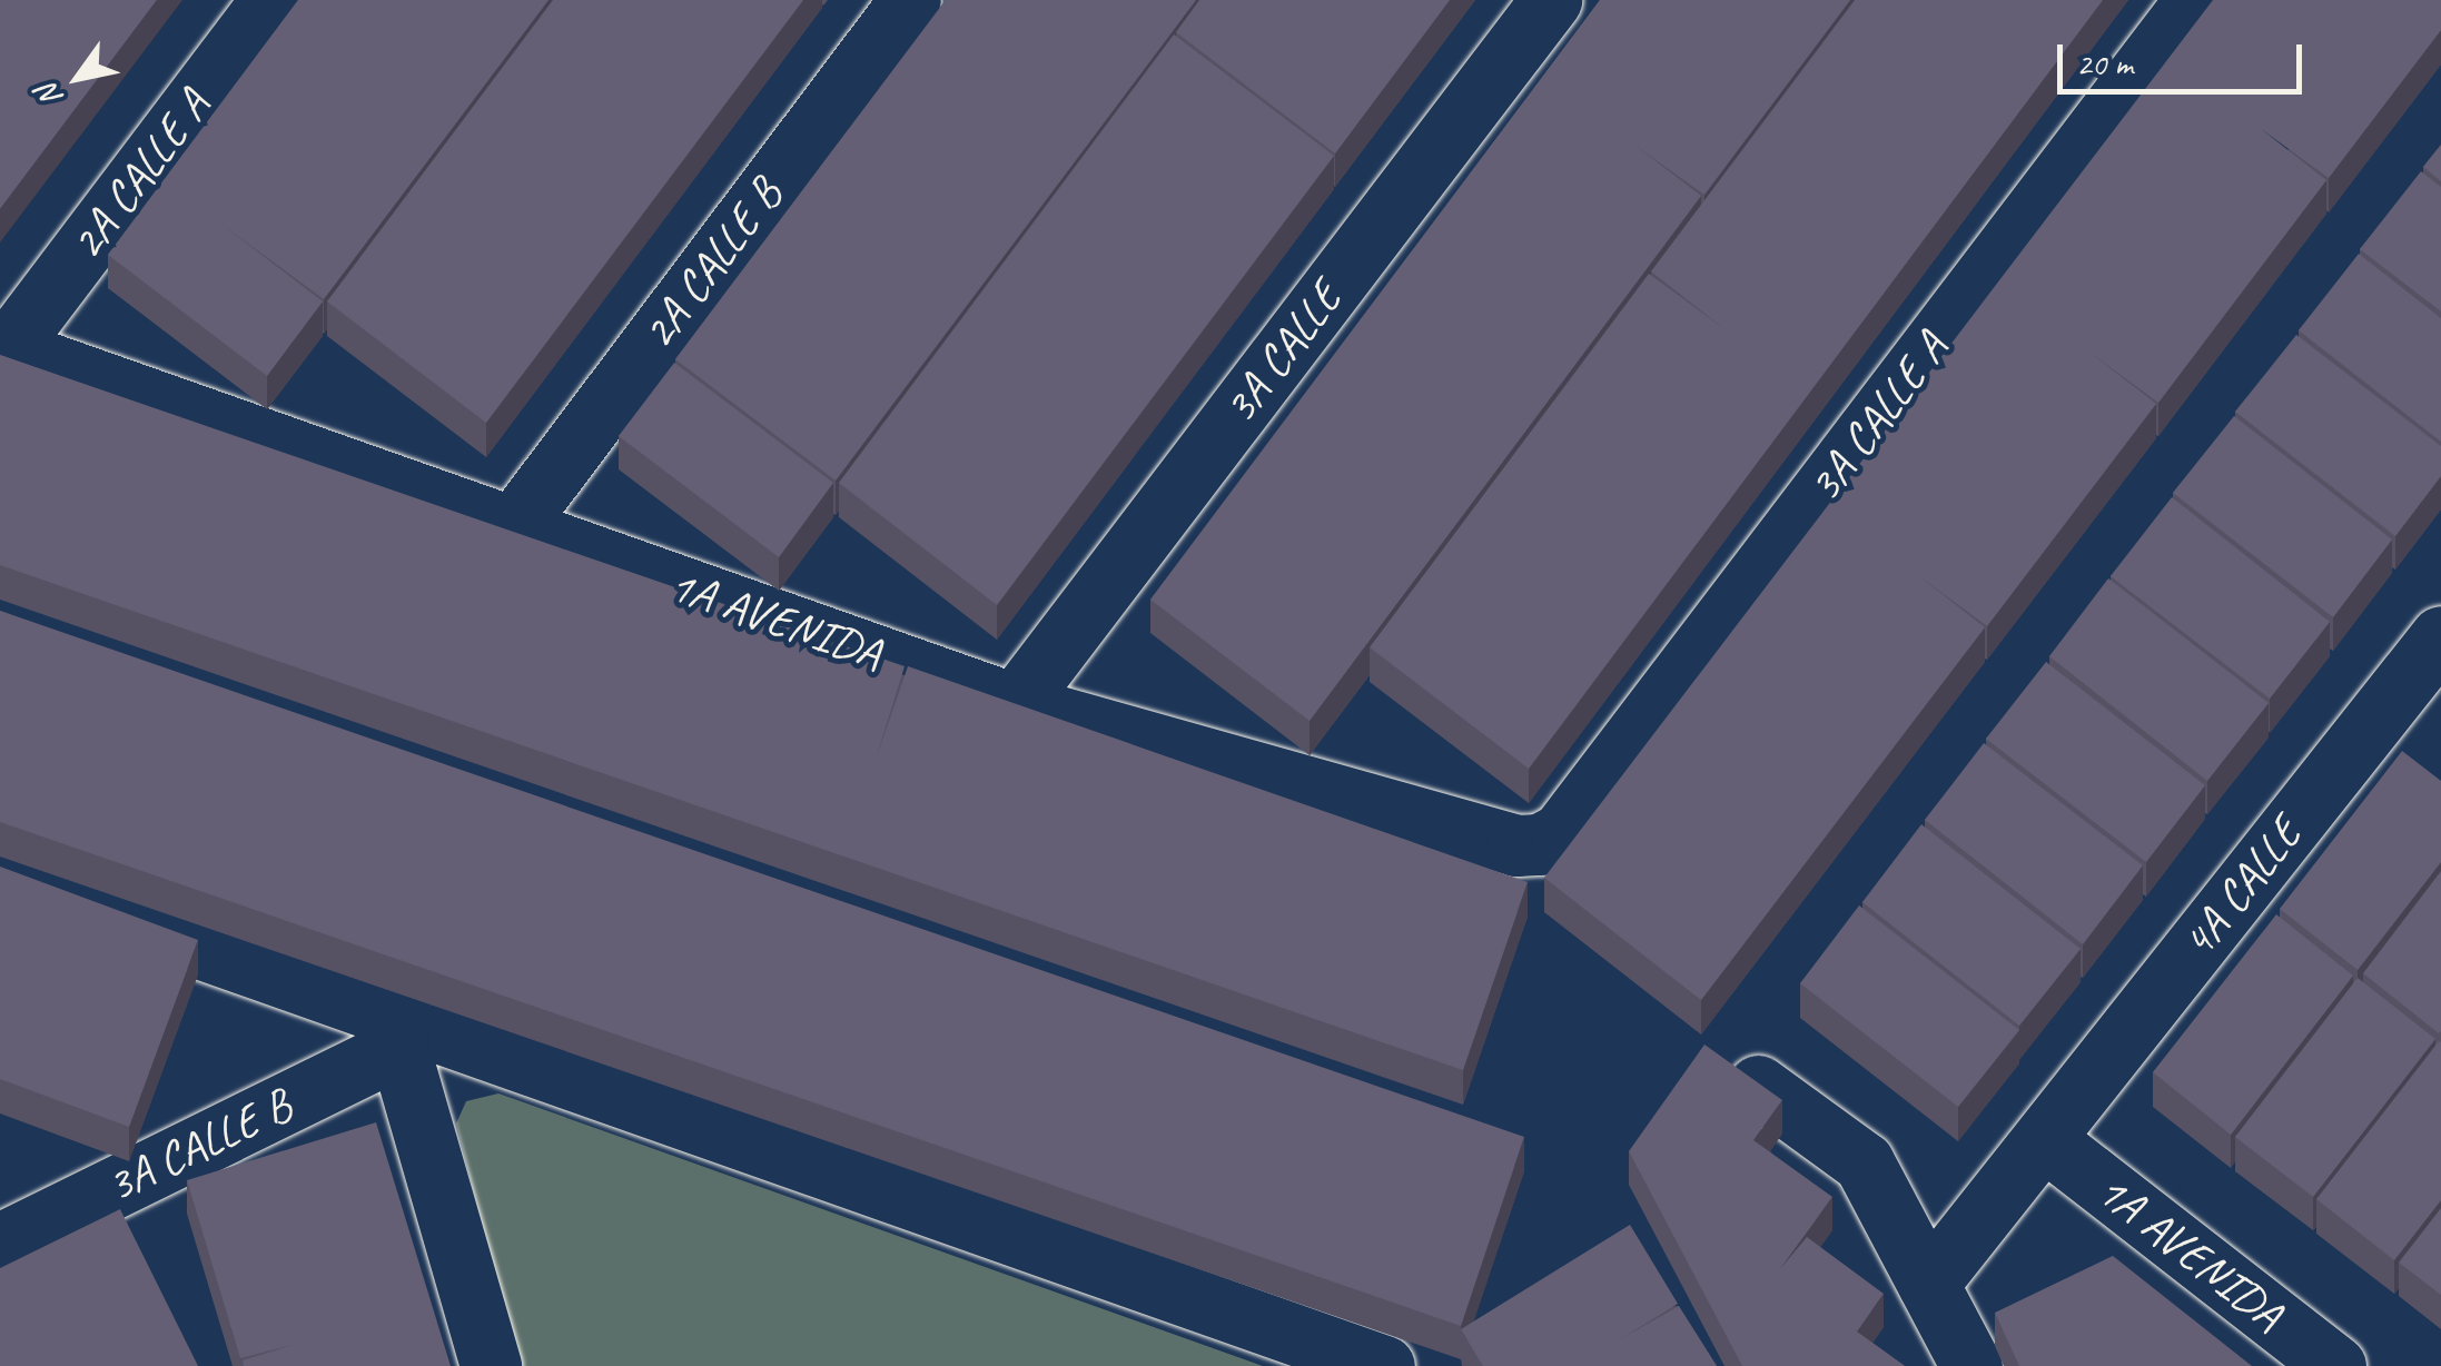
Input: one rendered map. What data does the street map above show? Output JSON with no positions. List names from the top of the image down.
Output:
{
  "streets": {
    "street": [
      "2A CALLE A",
      "2A CALLE B",
      "3A CALLE",
      "3A CALLE A",
      "1A AVENIDA",
      "4A CALLE",
      "3A CALLE B"
    ]
  },
  "crossings": [
    ["2A CALLE A", "1A AVENIDA"],
    ["2A CALLE B", "1A AVENIDA"],
    ["3A CALLE", "1A AVENIDA"],
    ["3A CALLE A", "1A AVENIDA"],
    ["1A AVENIDA", "4A CALLE"]
  ],
  "scale_bar": "20 m",
  "north": "bottom left"
}
